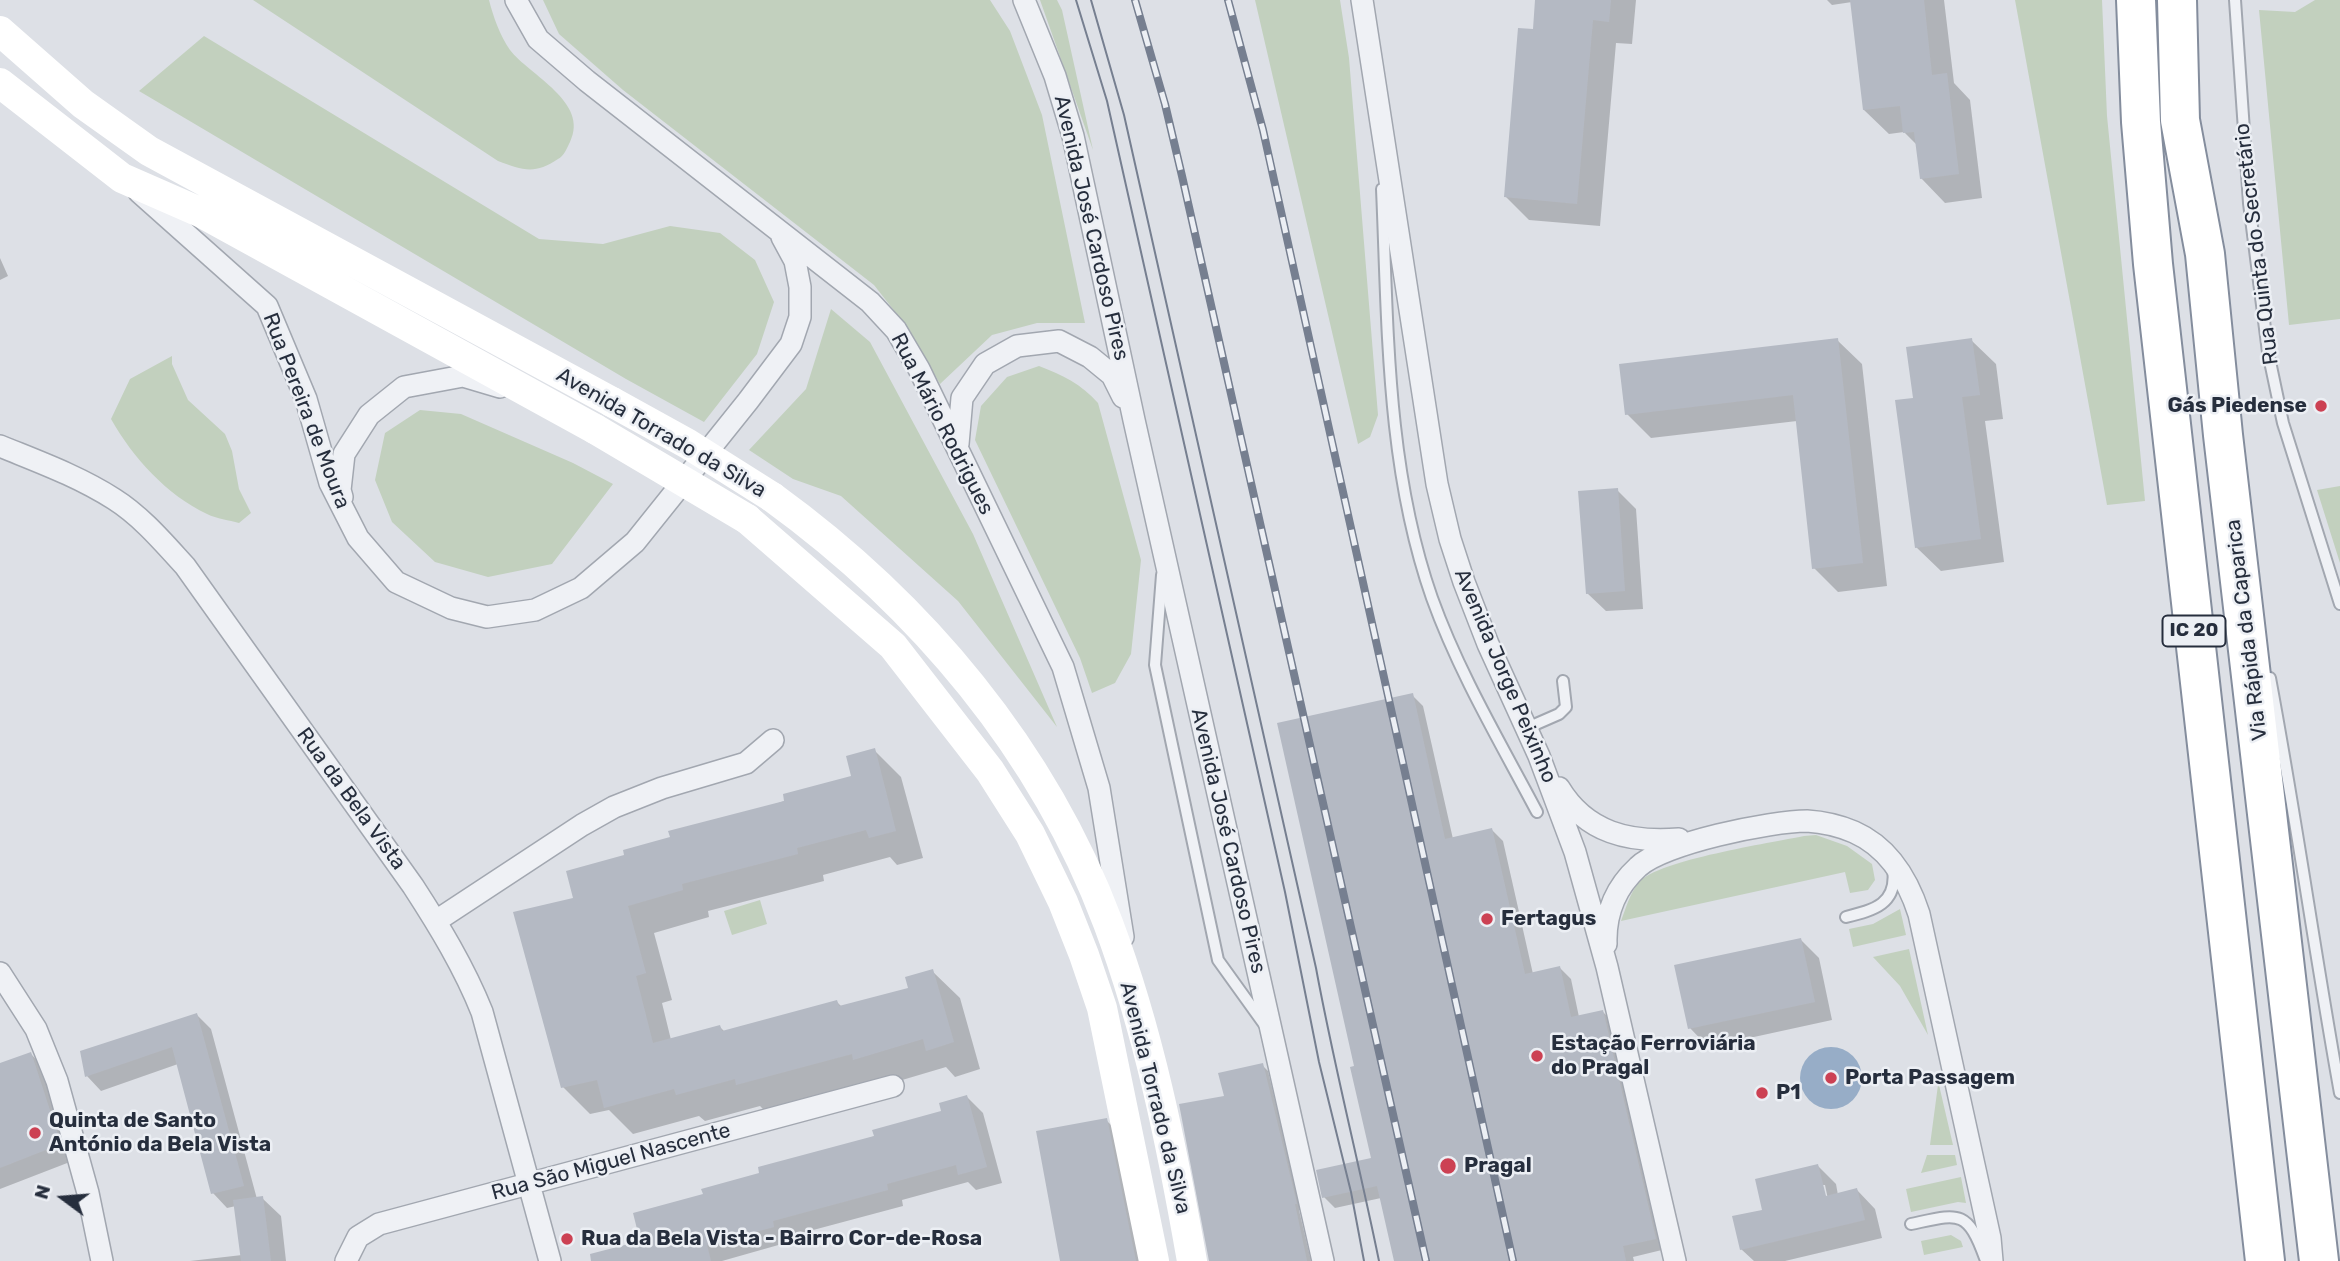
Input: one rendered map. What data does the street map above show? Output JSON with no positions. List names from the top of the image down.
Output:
{
  "streets": {
    "highway": ["Via Rápida da Caparica", "IC 20"],
    "main road": ["Avenida Torrado da Silva"],
    "street": [
      "Avenida José Cardoso Pires",
      "Rua Pereira de Moura",
      "Rua Mário Rodrigues",
      "Avenida Jorge Peixinho",
      "Rua da Bela Vista",
      "Rua São Miguel Nascente"
    ],
    "lane": ["Rua Quinta do Secretário"]
  },
  "crossings": [
    ["Avenida José Cardoso Pires", "Rua Mário Rodrigues"],
    ["Rua Pereira de Moura", "Rua Mário Rodrigues"],
    ["Rua Pereira de Moura", "Avenida Torrado da Silva"],
    ["Rua Mário Rodrigues", "Avenida Torrado da Silva"],
    ["Rua da Bela Vista", "Rua São Miguel Nascente"]
  ],
  "places": [
    "Gás Piedense",
    "Fertagus",
    "Estação Ferroviária do Pragal",
    "Porta Passagem",
    "P1",
    "Quinta de Santo António da Bela Vista",
    "Pragal",
    "Rua da Bela Vista - Bairro Cor-de-Rosa"
  ],
  "north": "left"
}
